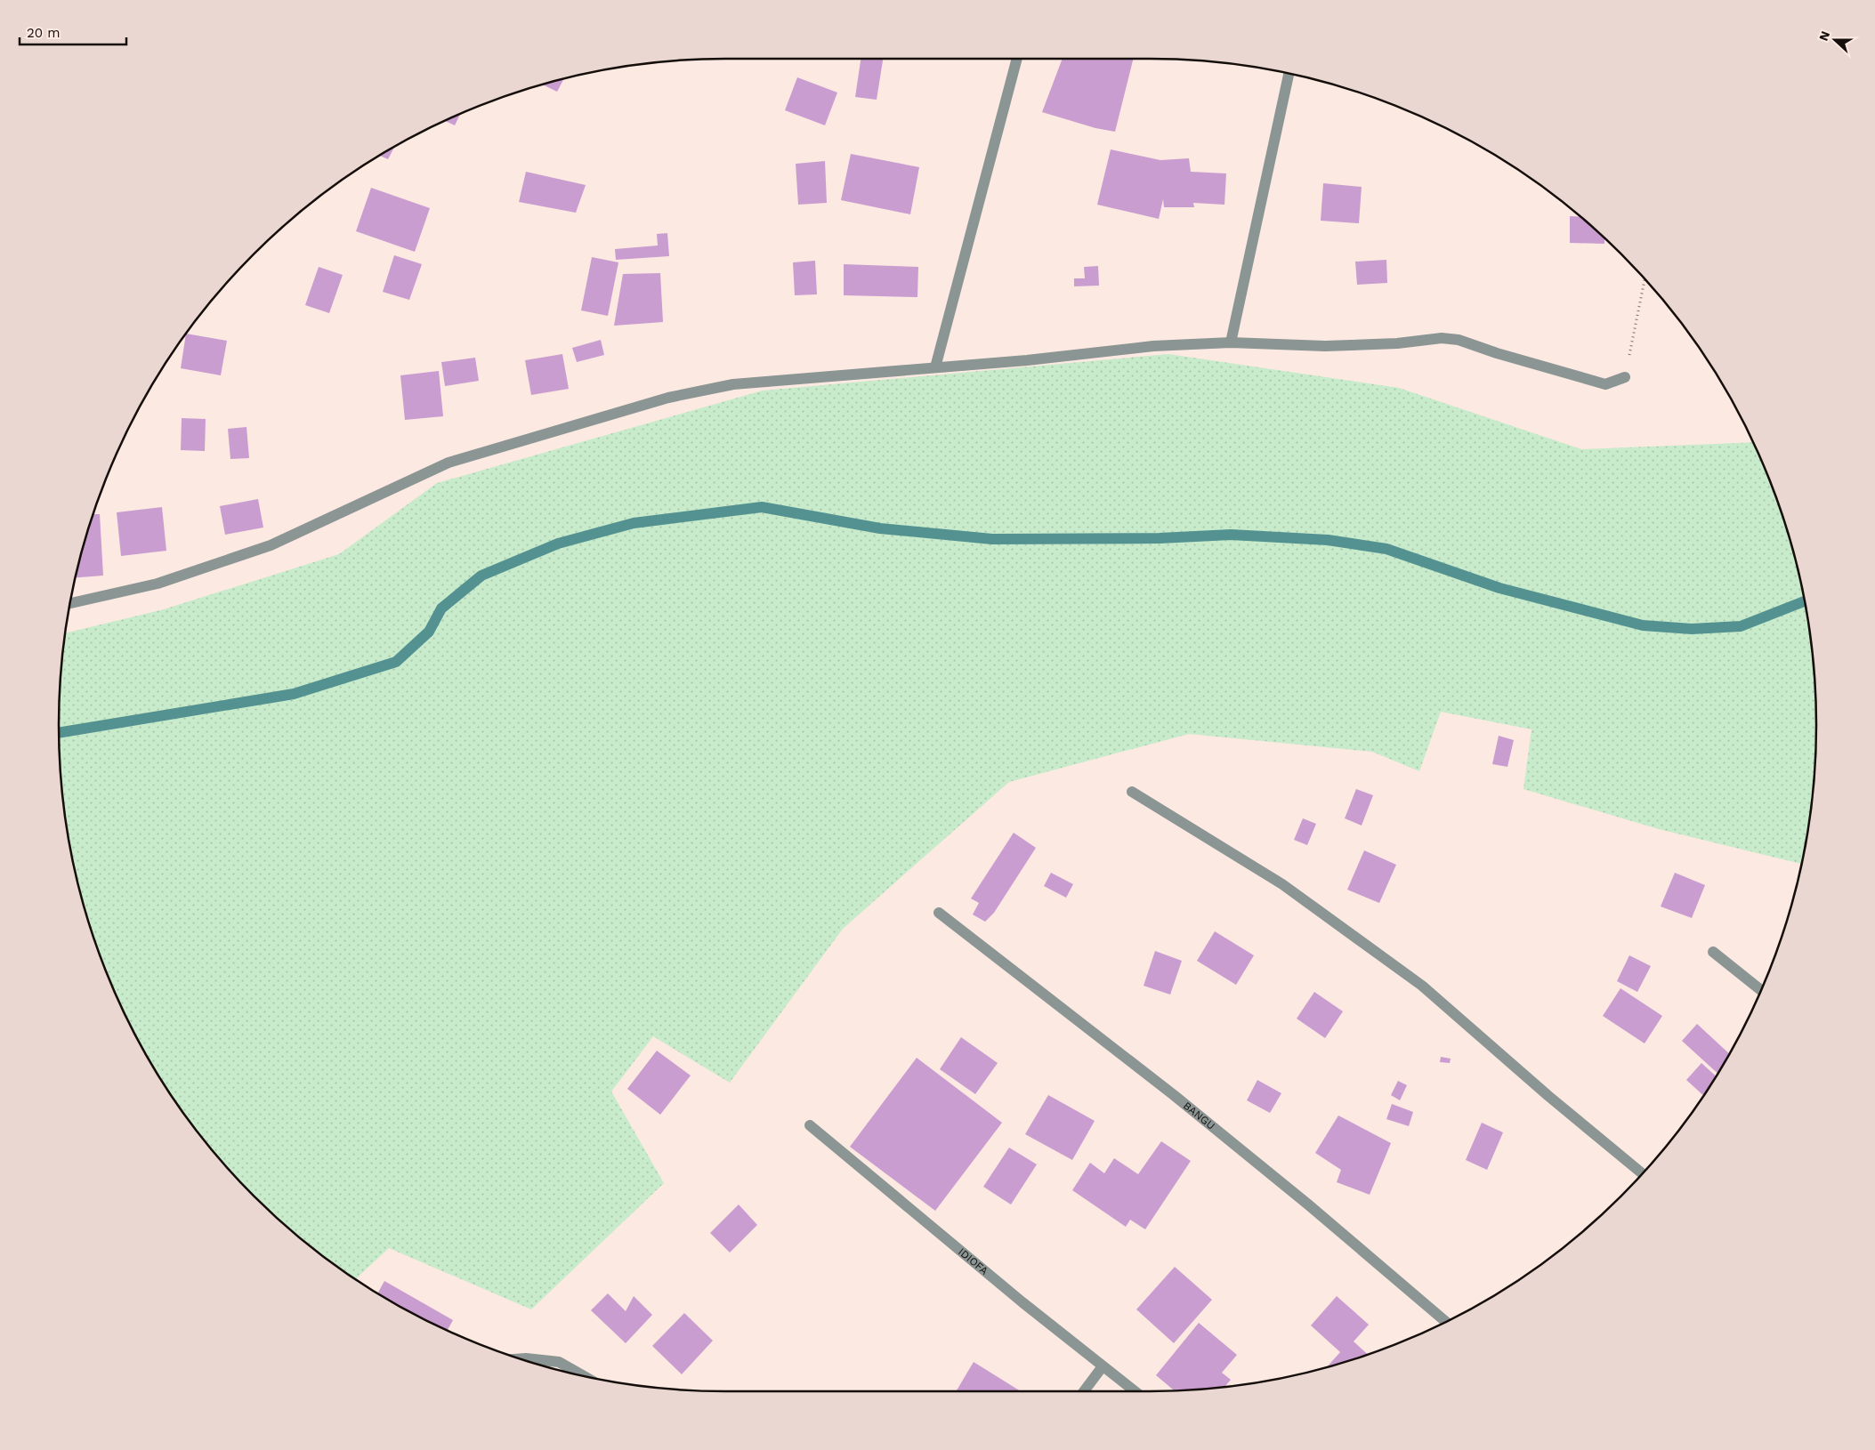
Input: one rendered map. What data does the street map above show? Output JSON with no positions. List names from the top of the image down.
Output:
{
  "streets": {
    "street": ["BANGU", "IDIOFA"]
  },
  "scale_bar": "20 m",
  "north": "left"
}
